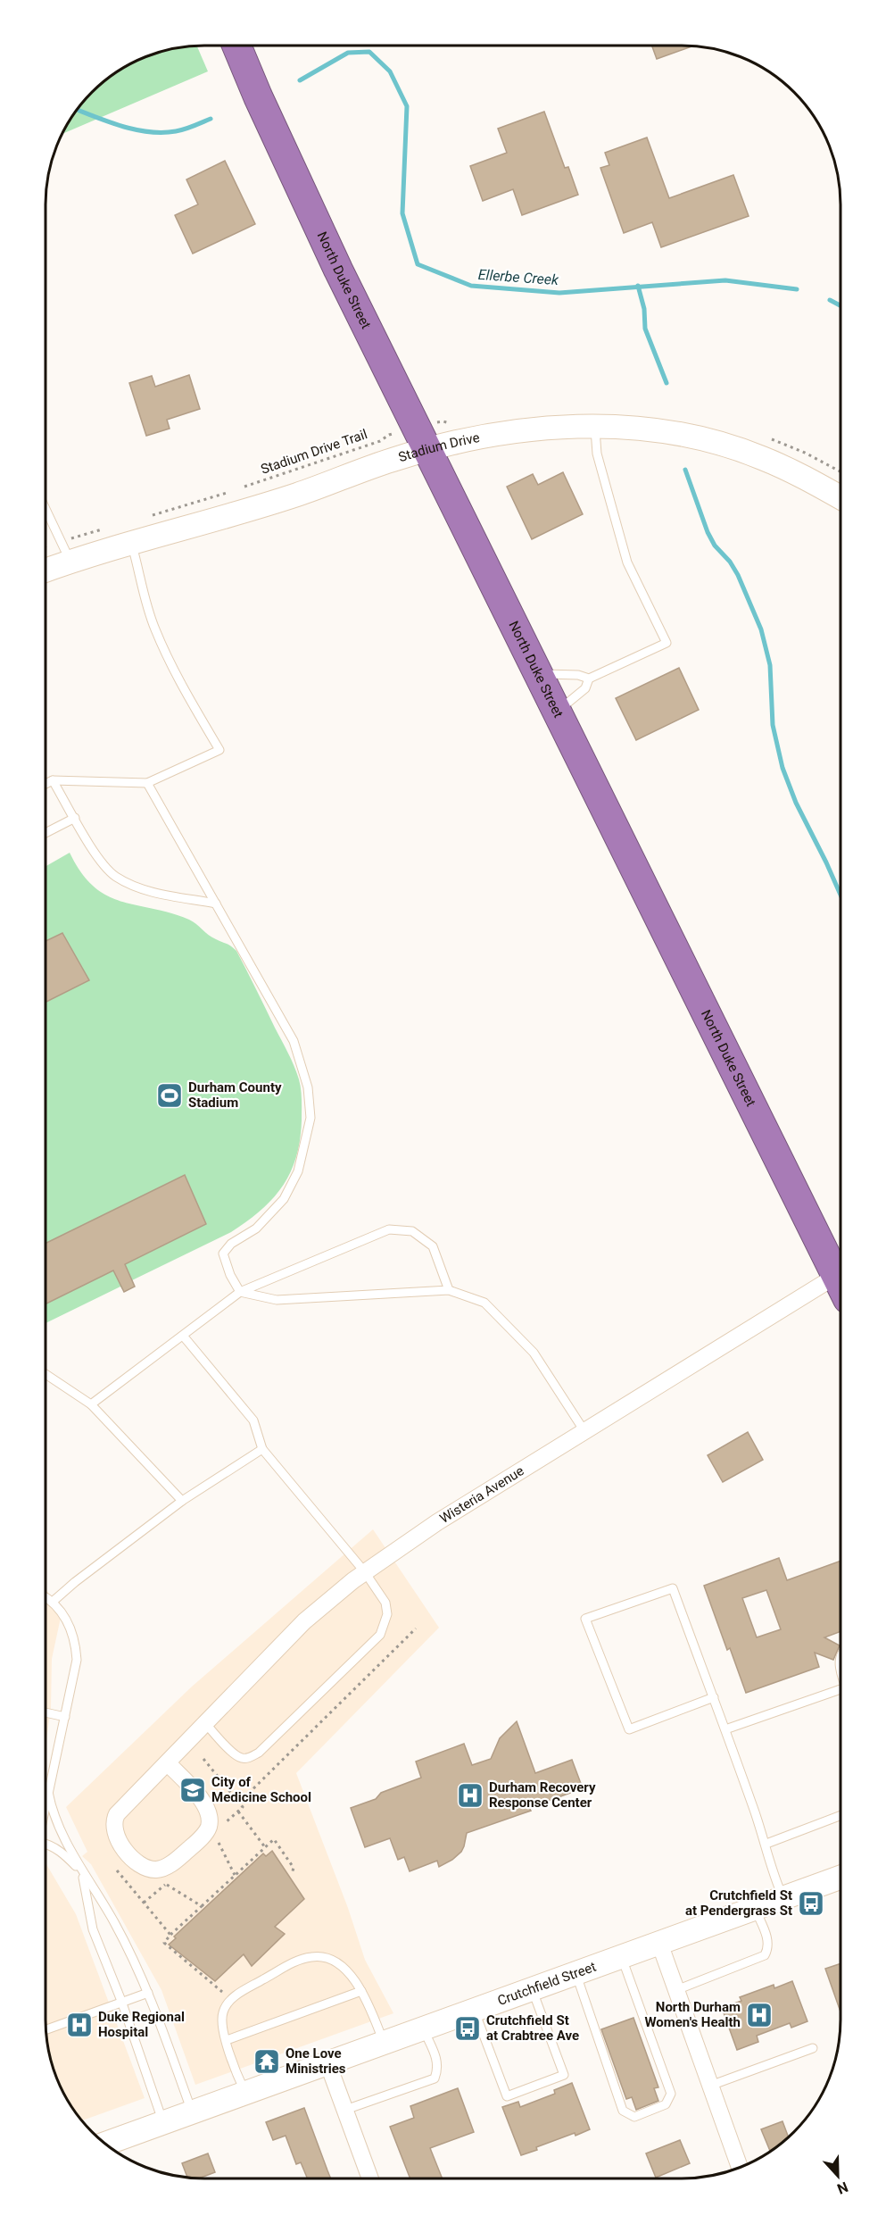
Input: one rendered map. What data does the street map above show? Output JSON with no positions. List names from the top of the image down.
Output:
{
  "streets": {
    "highway": ["North Duke Street"],
    "street": ["Stadium Drive", "Wisteria Avenue", "Crutchfield Street"],
    "path": ["Stadium Drive Trail"]
  },
  "crossings": [
    ["North Duke Street", "Stadium Drive"]
  ],
  "water": ["Ellerbe Creek"],
  "places": {
    "sports": ["Durham County Stadium"],
    "school or university": ["City of Medicine School"],
    "hospital": ["Durham Recovery Response Center", "North Durham Women's Health", "Duke Regional Hospital"],
    "bus stop": ["Crutchfield St at Pendergrass St", "Crutchfield St at Crabtree Ave"],
    "temple": ["One Love Ministries"]
  },
  "north": "bottom"
}
